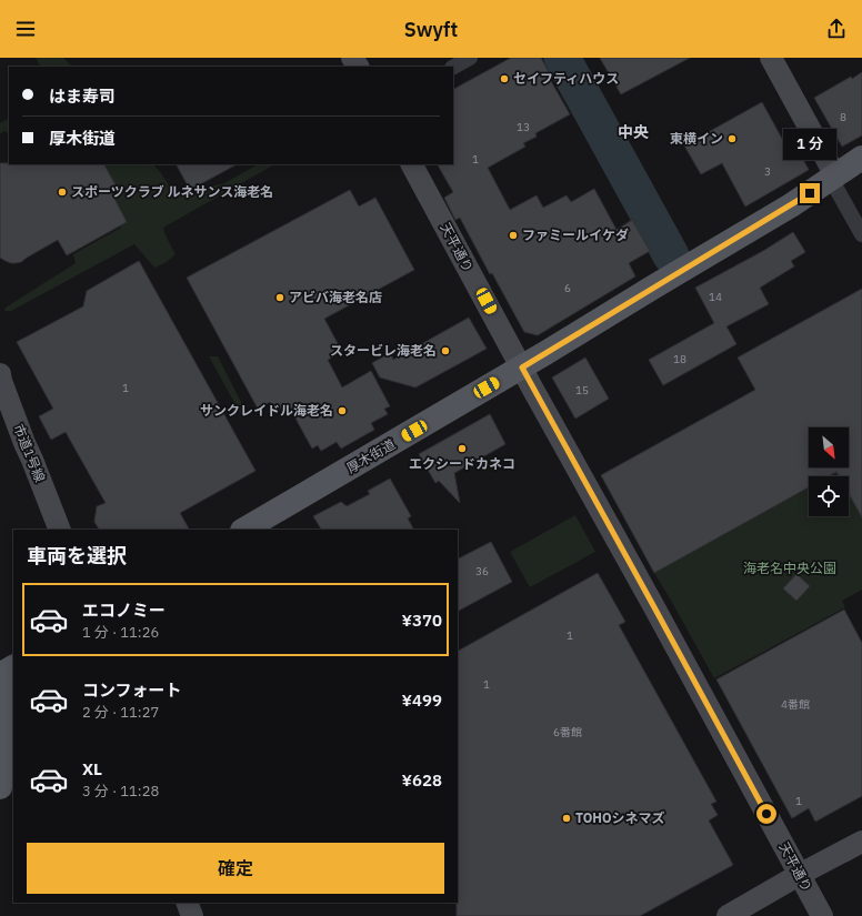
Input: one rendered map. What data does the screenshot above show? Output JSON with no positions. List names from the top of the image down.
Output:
{
  "streets": {
    "main road": ["厚木街道"],
    "street": ["天平通り", "市道1号線"]
  },
  "crossings": [
    ["天平通り", "厚木街道"]
  ],
  "districts": ["中央"],
  "parks": ["海老名中央公園"],
  "places": [
    "セイフティハウス",
    "東横イン",
    "スポーツクラブ ルネサンス海老名",
    "ファミールイケダ",
    "アビバ海老名店",
    "スタービレ海老名",
    "サンクレイドル海老名",
    "エクシードカネコ",
    "TOHOシネマズ"
  ],
  "house_numbers": [
    "8",
    "13",
    "1",
    "3",
    "6",
    "14",
    "18",
    "1",
    "15",
    "36",
    "1",
    "1",
    "4番館",
    "6番館",
    "1"
  ],
  "north": "bottom right",
  "page": {
    "header": "Swyft",
    "banner": ["はま寿司", "厚木街道"],
    "bubble": "1 分",
    "heading": "車両を選択",
    "list": [
      {
        "name": "エコノミー",
        "note": "1 分 · 11:26",
        "value": "¥370"
      },
      {
        "name": "コンフォート",
        "note": "2 分 · 11:27",
        "value": "¥499"
      },
      {
        "name": "XL",
        "note": "3 分 · 11:28",
        "value": "¥628"
      }
    ],
    "buttons": "確定"
  }
}
